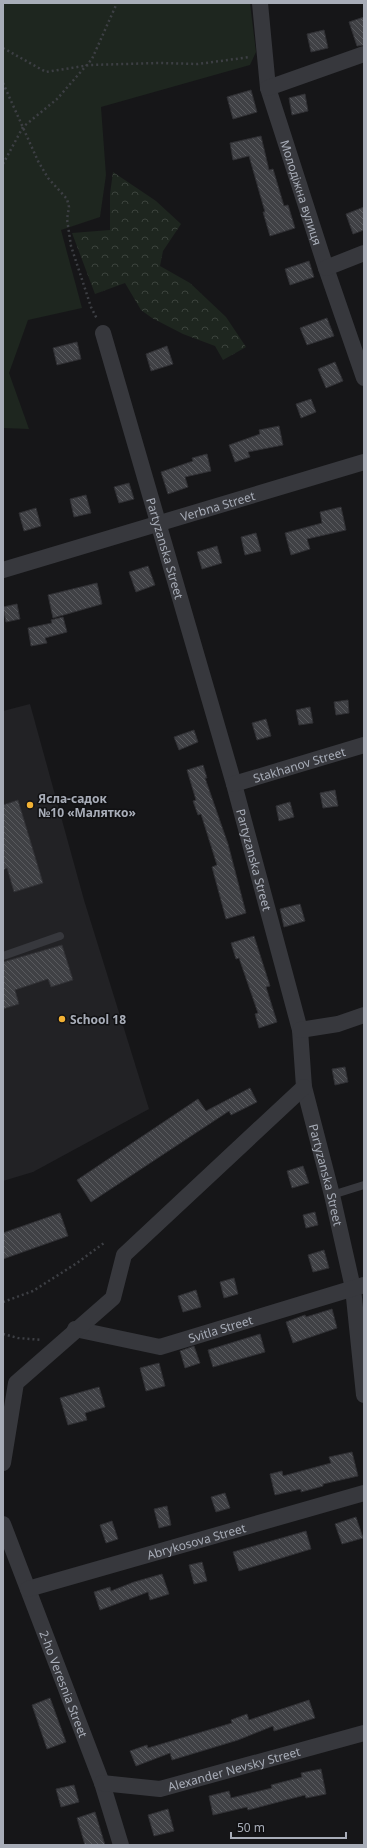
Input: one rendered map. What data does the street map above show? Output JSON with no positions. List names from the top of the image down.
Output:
{
  "streets": {
    "street": [
      "Молодіжна вулиця",
      "Verbna Street",
      "Partyzanska Street",
      "Stakhanov Street",
      "Svitla Street",
      "Abrykosova Street",
      "2-ho Veresnia Street",
      "Alexander Nevsky Street"
    ]
  },
  "crossings": [
    ["Verbna Street", "Partyzanska Street"],
    ["Partyzanska Street", "Stakhanov Street"],
    ["Partyzanska Street", "Svitla Street"],
    ["Abrykosova Street", "2-ho Veresnia Street"],
    ["2-ho Veresnia Street", "Alexander Nevsky Street"]
  ],
  "places": ["Ясла-садок №10 «Малятко»", "School 18"],
  "scale_bar": "50 m"
}
